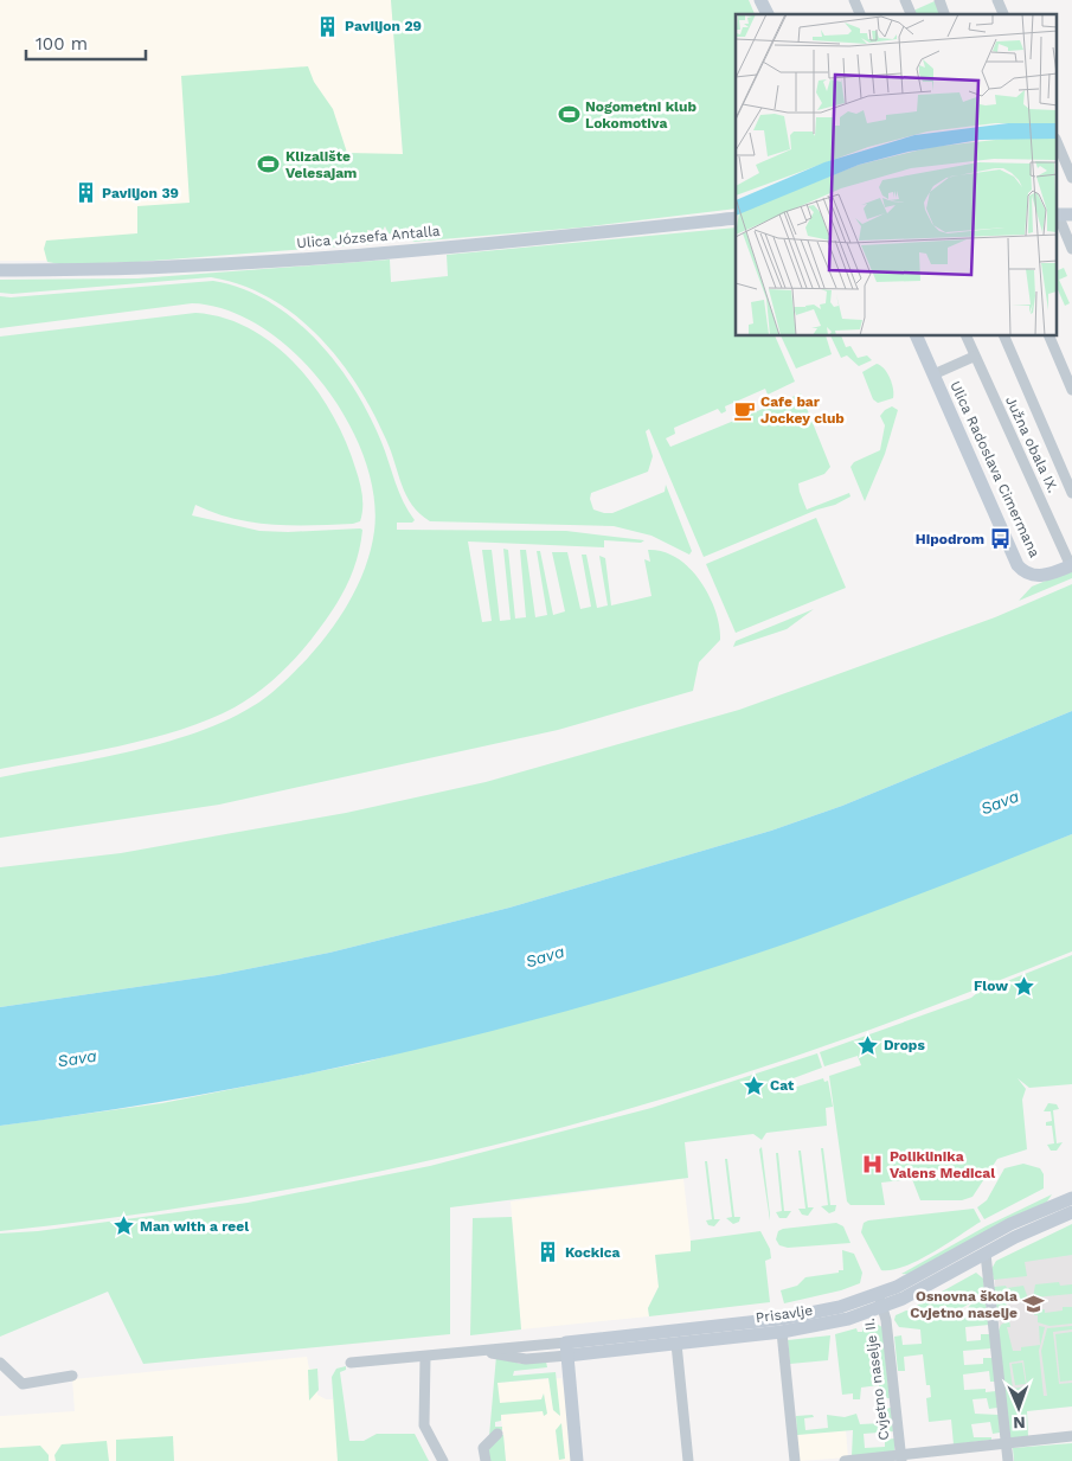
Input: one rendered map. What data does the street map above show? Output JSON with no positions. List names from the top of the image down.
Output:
{
  "streets": {
    "street": [
      "Ulica Józsefa Antalla",
      "Južna obala IX.",
      "Ulica Radoslava Cimermana",
      "Prisavlje",
      "Cvjetno naselje II."
    ]
  },
  "crossings": [
    ["Južna obala IX.", "Ulica Radoslava Cimermana"],
    ["Prisavlje", "Cvjetno naselje II."]
  ],
  "water": ["Sava"],
  "places": {
    "building": ["Paviljon 29", "Paviljon 39", "Kockica"],
    "sports": ["Nogometni klub Lokomotiva", "Klizalište Velesajam"],
    "cafe": ["Cafe bar Jockey club"],
    "bus stop": ["Hipodrom"],
    "place": [
      "Flow",
      "Drops",
      "Cat",
      "Man with a reel"
    ],
    "hospital": ["Poliklinika Valens Medical"],
    "school or university": ["Osnovna škola Cvjetno naselje"]
  },
  "scale_bar": "100 m",
  "north": "bottom"
}
